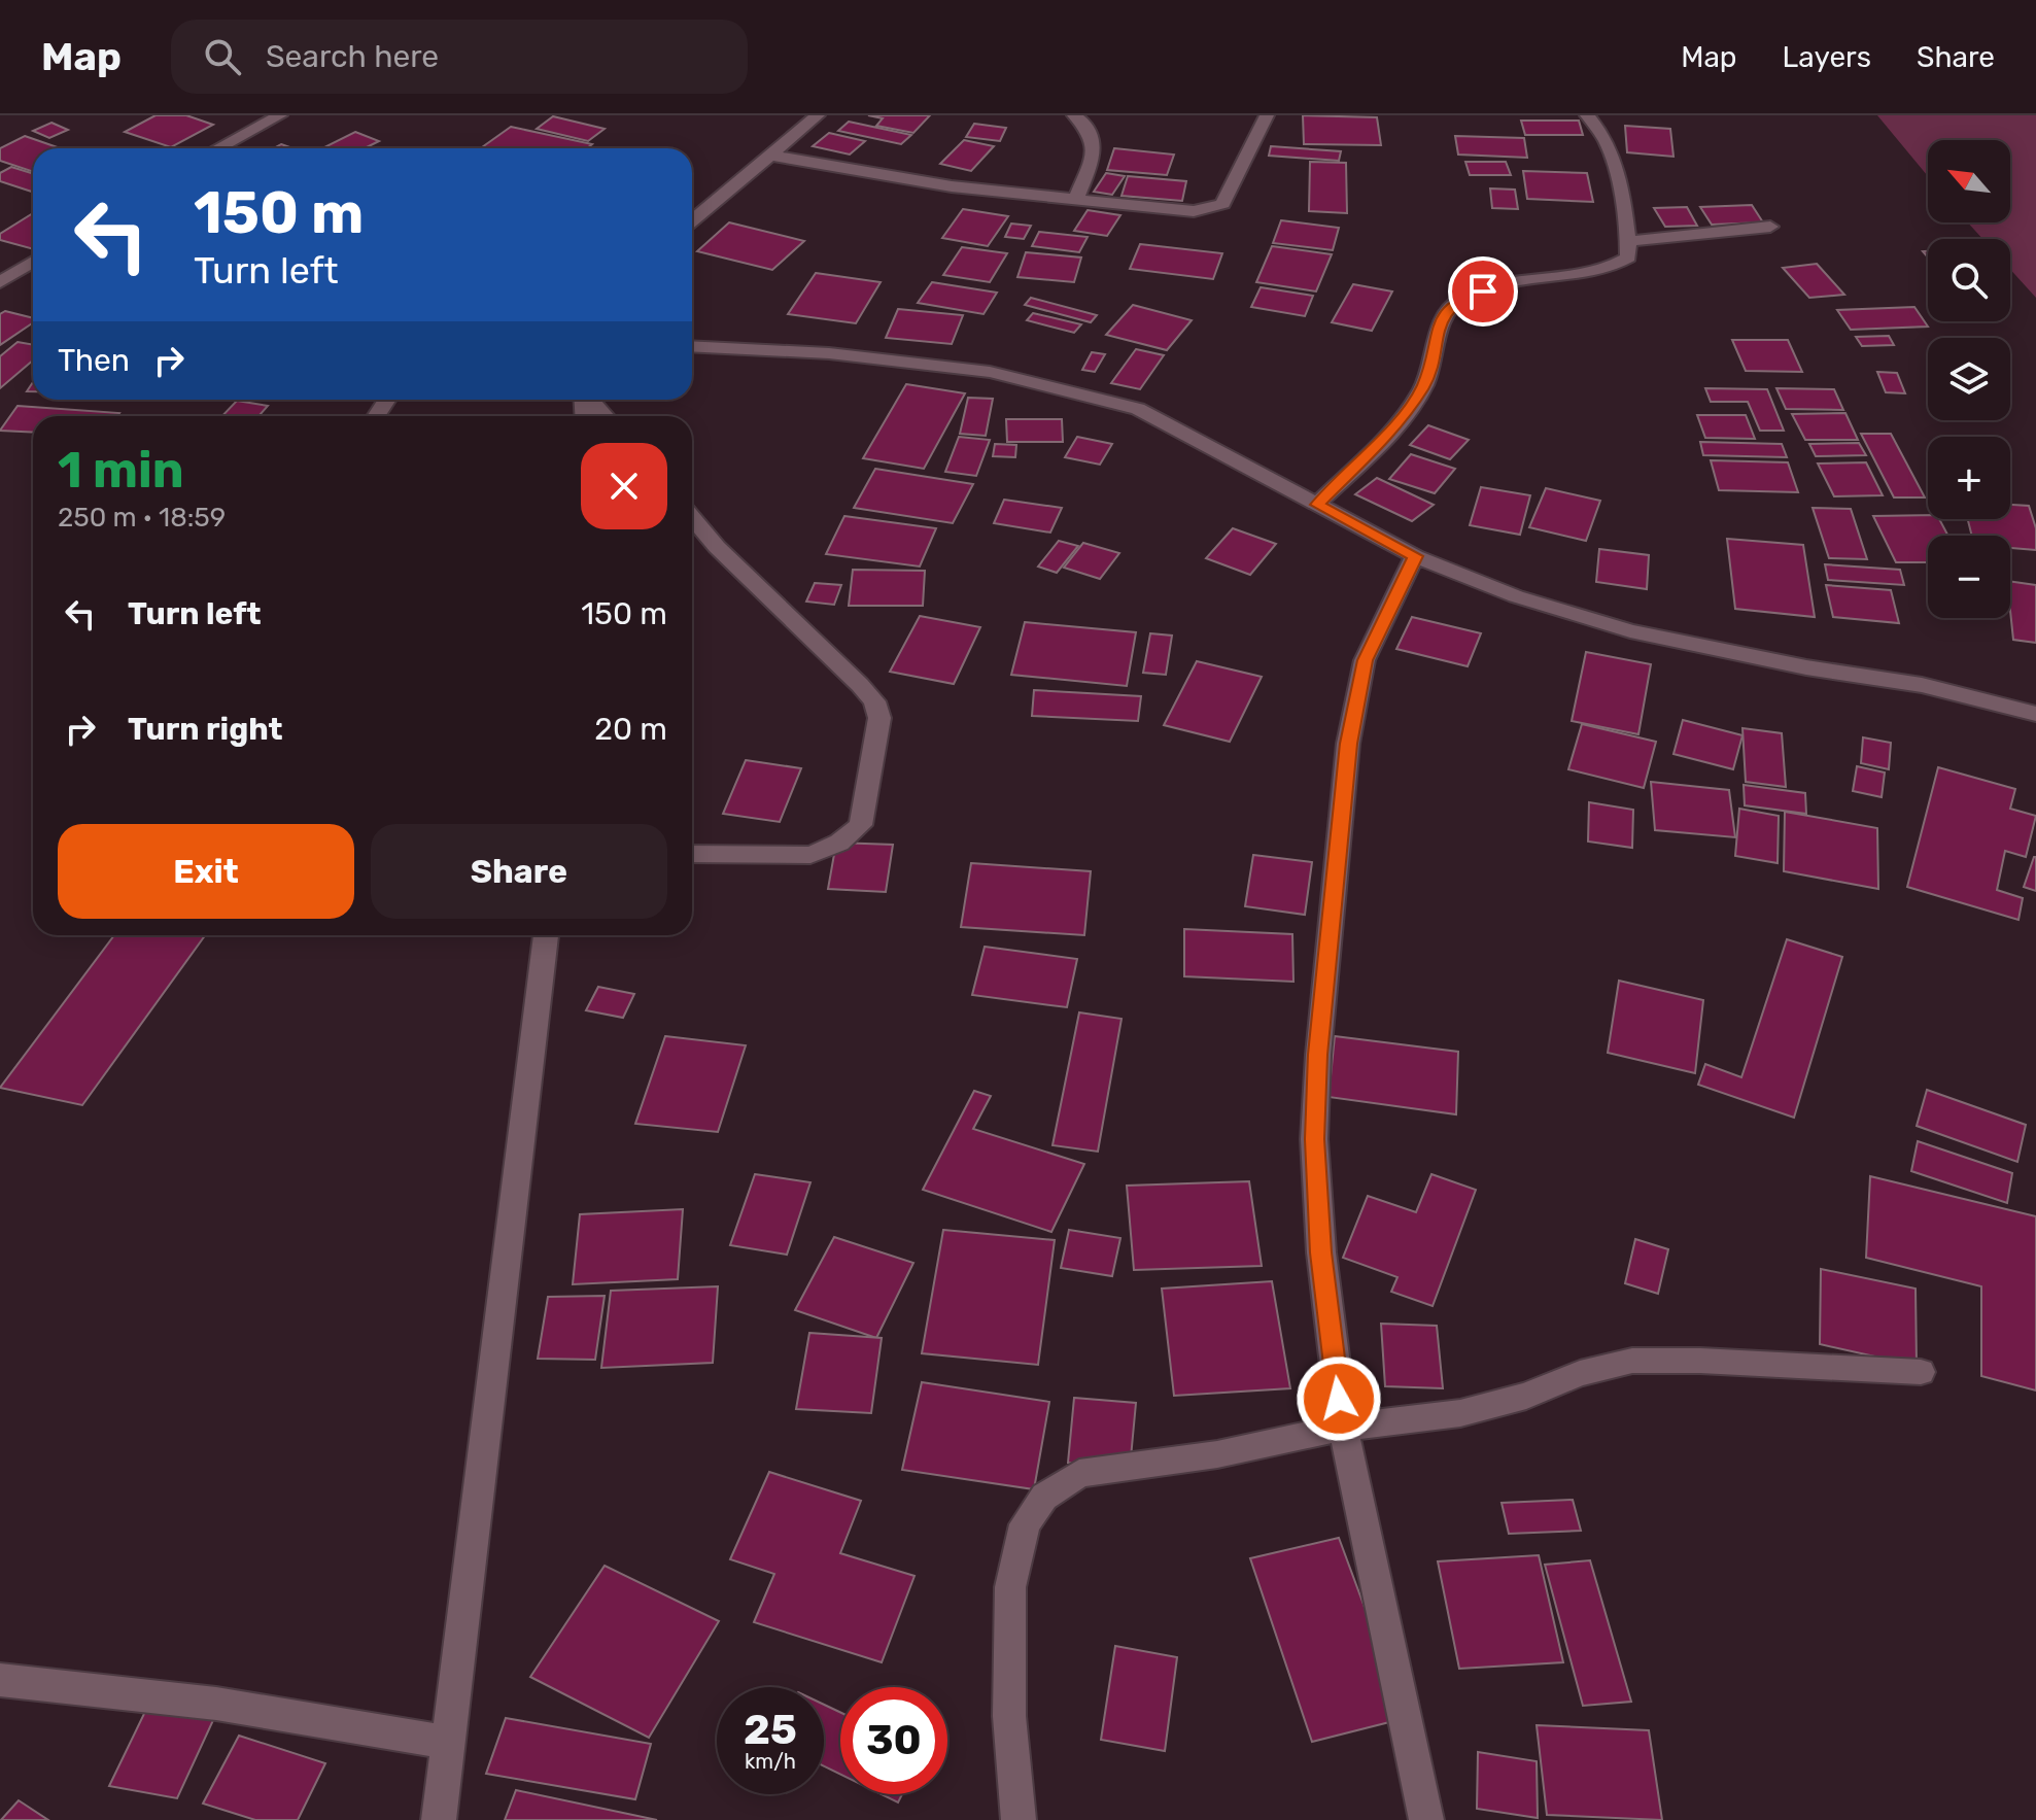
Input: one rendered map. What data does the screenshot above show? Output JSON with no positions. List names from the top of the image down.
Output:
{
  "north": "top left",
  "page": {
    "header": "Map",
    "search": "Search here",
    "nav": ["Map", "Layers", "Share"],
    "map_buttons": ["+", "−"],
    "turn": ["150 m", "Turn left"],
    "then": "Then",
    "heading": ["1 min", "250 m · 18:59"],
    "list": [
      {
        "name": "Turn left",
        "value": "150 m"
      },
      {
        "name": "Turn right",
        "value": "20 m"
      }
    ],
    "buttons": ["Exit", "Share"],
    "speed": "25 km/h",
    "limit": "30"
  }
}
